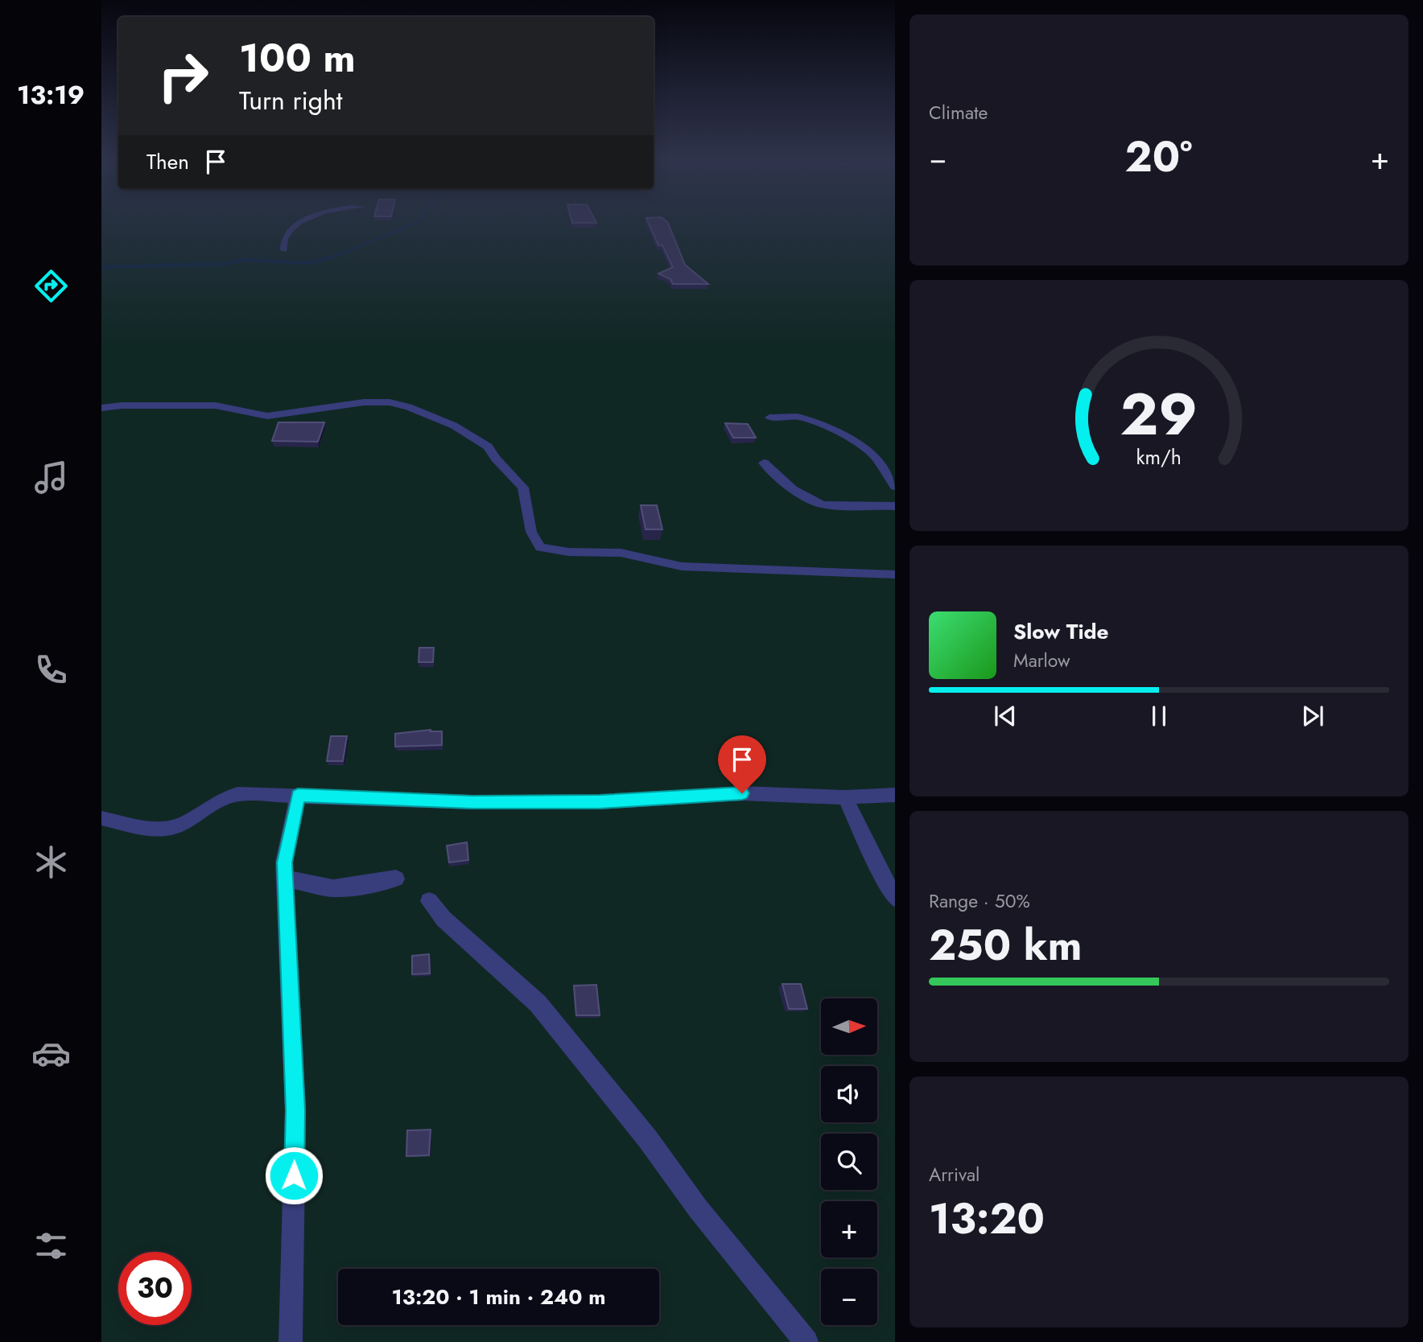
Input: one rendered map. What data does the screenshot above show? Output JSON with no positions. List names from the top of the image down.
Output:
{
  "north": "right",
  "page": {
    "tabs": "13:19",
    "tile": [
      "Climate",
      ["Range · 50%", "250 km"],
      ["Arrival", "13:20"]
    ],
    "turn": ["100 m", "Turn right"],
    "heat": ["−", "20°", "+"],
    "then": "Then",
    "song": ["Slow Tide", "Marlow"],
    "map_buttons": ["+", "−"],
    "limit": "30",
    "trip": "13:20 · 1 min · 240 m",
    "gauge": ["29", "km/h"]
  }
}
